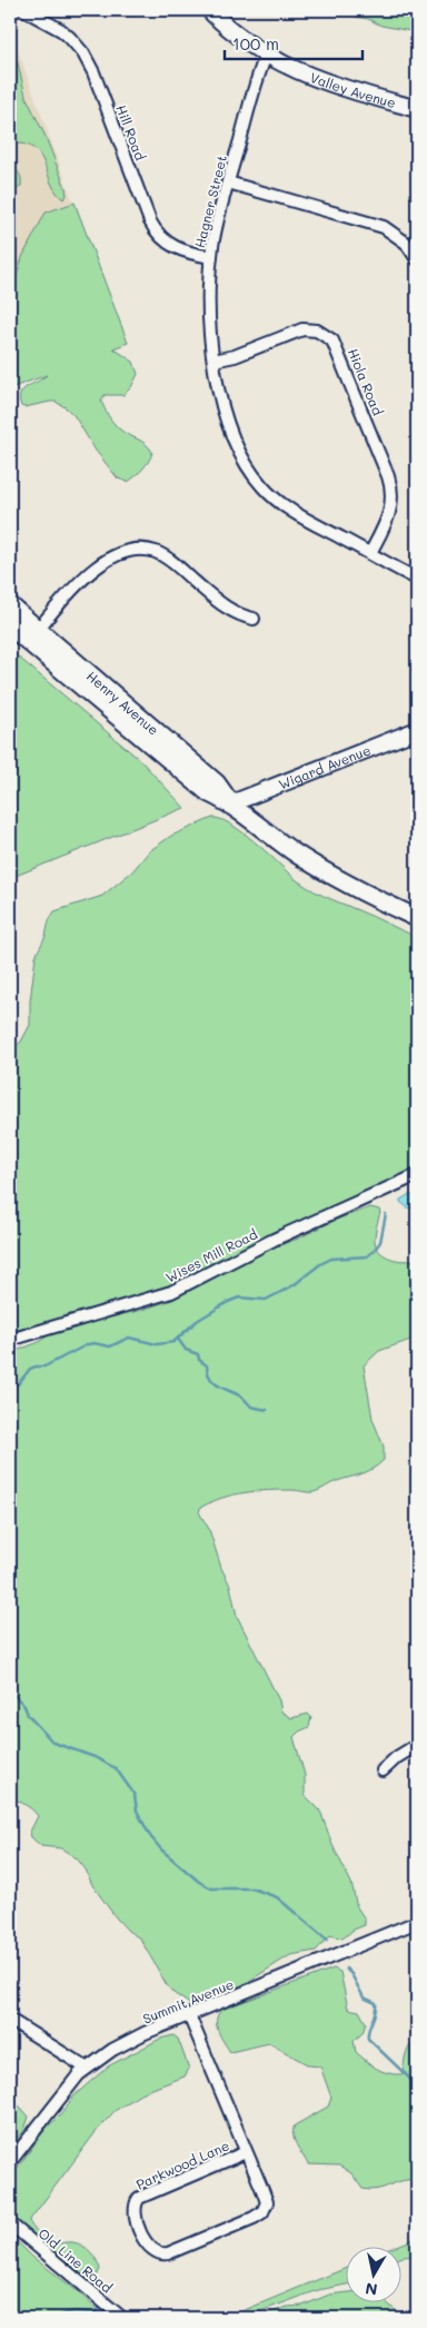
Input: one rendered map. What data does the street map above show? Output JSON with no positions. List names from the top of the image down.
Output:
{
  "streets": {
    "main road": ["Henry Avenue"],
    "street": [
      "Valley Avenue",
      "Hill Road",
      "Hagner Street",
      "Hiola Road",
      "Wigard Avenue",
      "Wises Mill Road",
      "Summit Avenue",
      "Parkwood Lane",
      "Old Line Road"
    ]
  },
  "crossings": [
    ["Valley Avenue", "Hagner Street"],
    ["Hill Road", "Hagner Street"],
    ["Hagner Street", "Hiola Road"],
    ["Henry Avenue", "Wigard Avenue"],
    ["Summit Avenue", "Parkwood Lane"]
  ],
  "scale_bar": "100 m",
  "north": "bottom"
}
